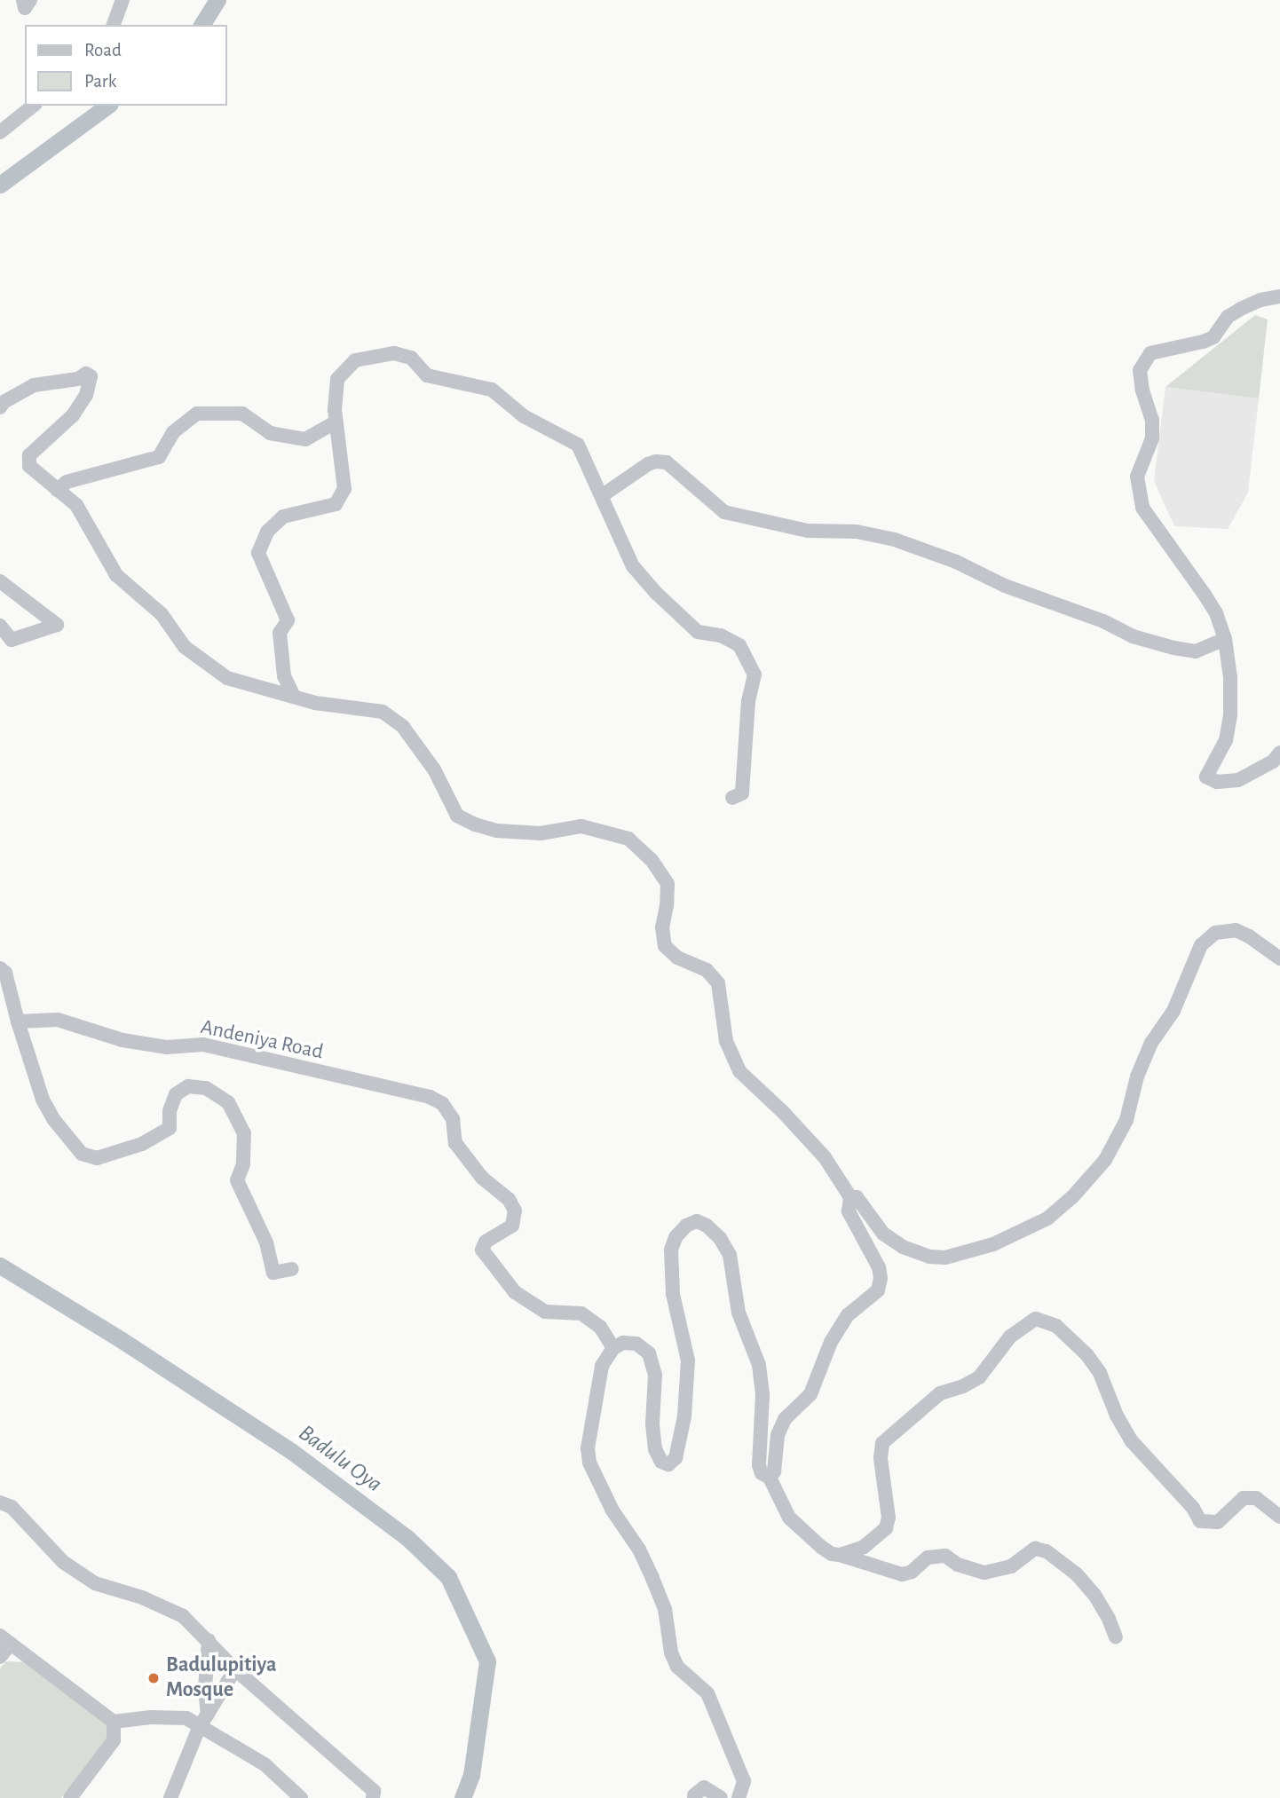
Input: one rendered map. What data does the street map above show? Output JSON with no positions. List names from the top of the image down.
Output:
{
  "streets": {
    "street": ["Andeniya Road"]
  },
  "water": ["Badulu Oya"],
  "places": ["Badulupitiya Mosque"],
  "legend": ["Road", "Park"]
}
